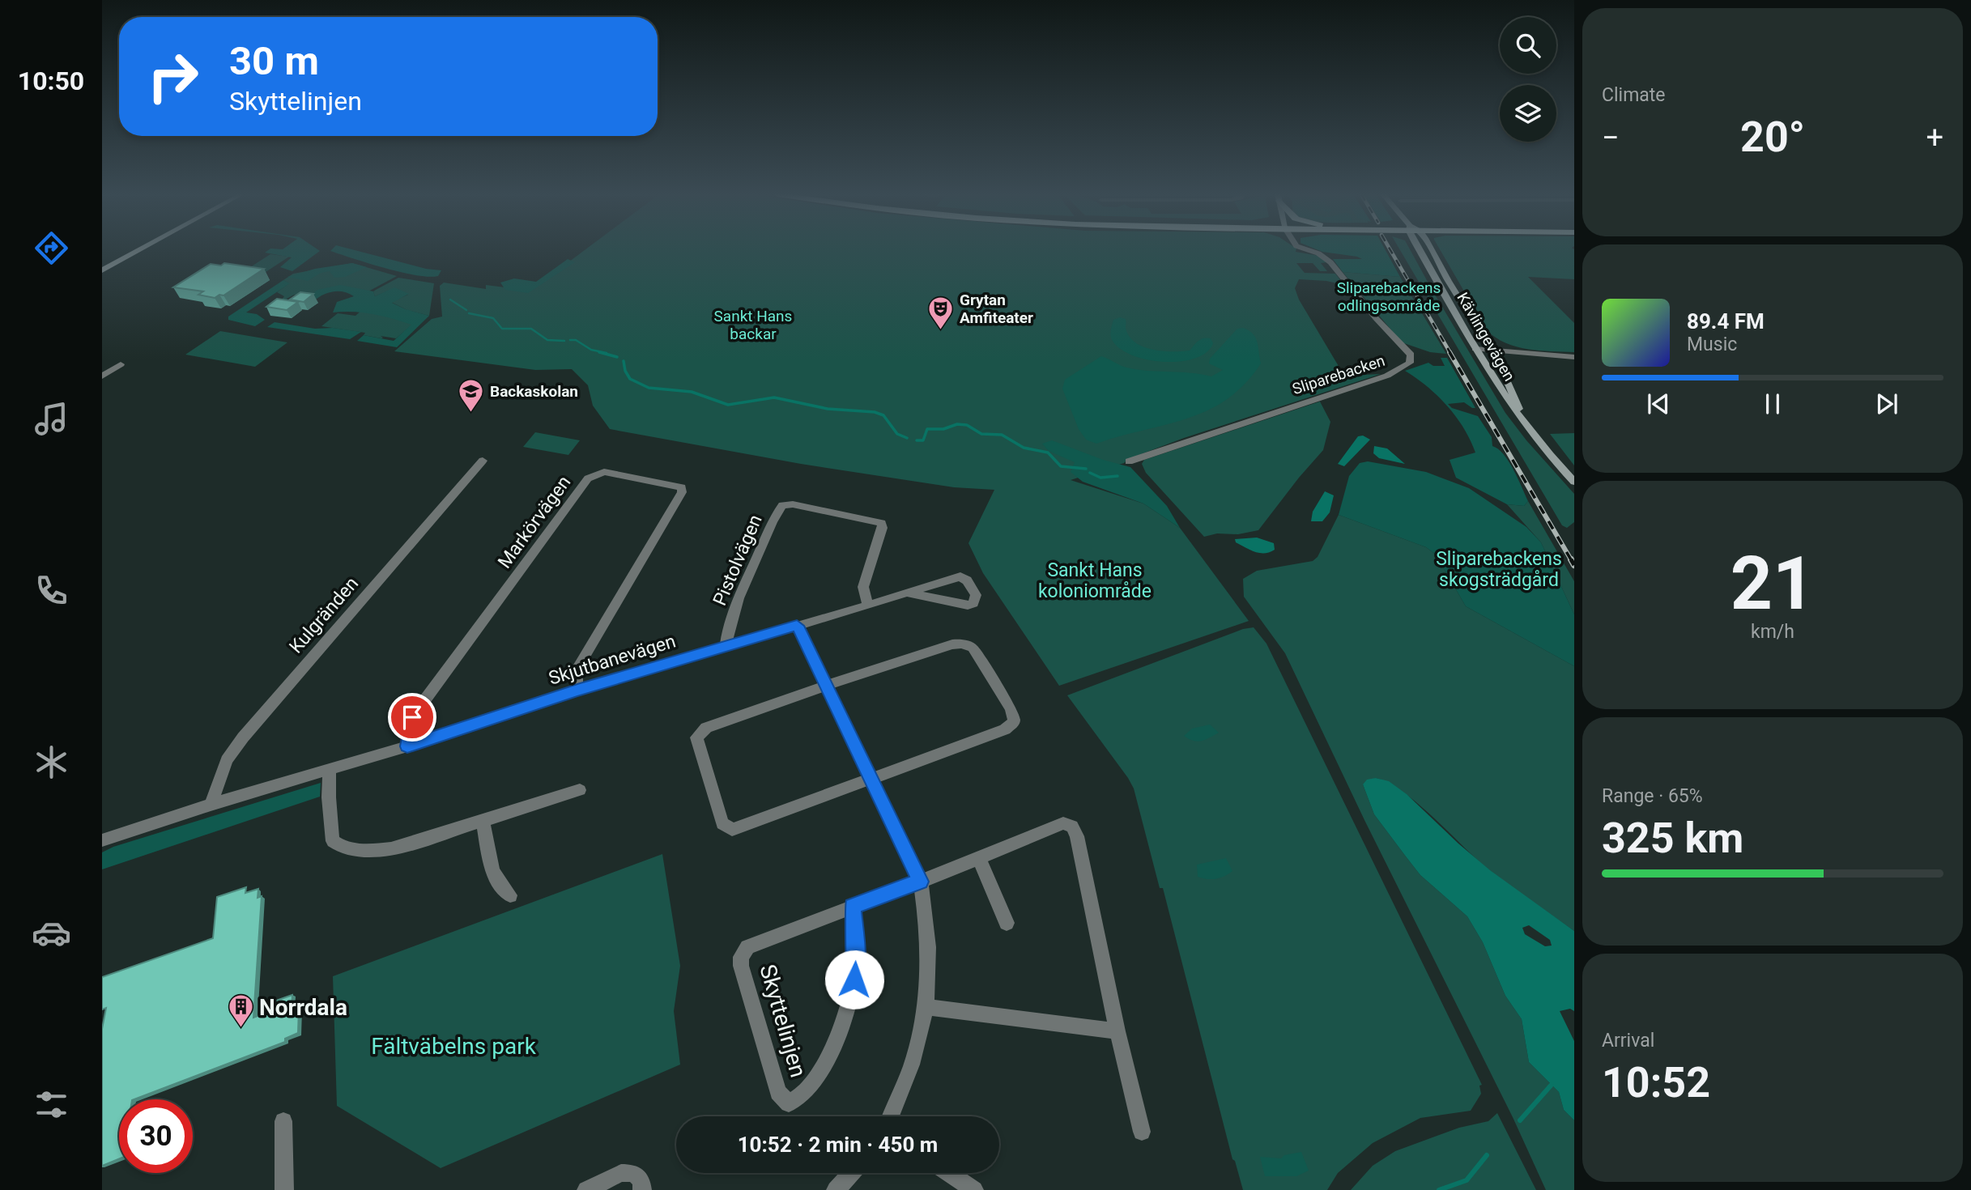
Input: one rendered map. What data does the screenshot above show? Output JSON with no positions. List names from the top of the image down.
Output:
{
  "streets": {
    "main road": ["Kävlingevägen"],
    "street": [
      "Sliparebacken",
      "Markörvägen",
      "Pistolvägen",
      "Kulgränden",
      "Skjutbanevägen",
      "Skyttelinjen"
    ]
  },
  "crossings": [
    ["Markörvägen", "Skjutbanevägen"],
    ["Pistolvägen", "Skjutbanevägen"],
    ["Kulgränden", "Skjutbanevägen"]
  ],
  "parks": [
    "Sliparebackens odlingsområde",
    "Sankt Hans backar",
    "Sliparebackens skogsträdgård",
    "Sankt Hans koloniområde",
    "Fältväbelns park"
  ],
  "places": {
    "theatre": ["Grytan Amfiteater"],
    "school or university": ["Backaskolan"],
    "building": ["Norrdala"]
  },
  "page": {
    "tabs": "10:50",
    "tile": [
      "Climate",
      ["21", "km/h"],
      ["Range · 65%", "325 km"],
      ["Arrival", "10:52"]
    ],
    "turn": ["30 m", "Skyttelinjen"],
    "heat": ["−", "20°", "+"],
    "song": ["89.4 FM", "Music"],
    "limit": "30",
    "trip": "10:52 · 2 min · 450 m"
  }
}
